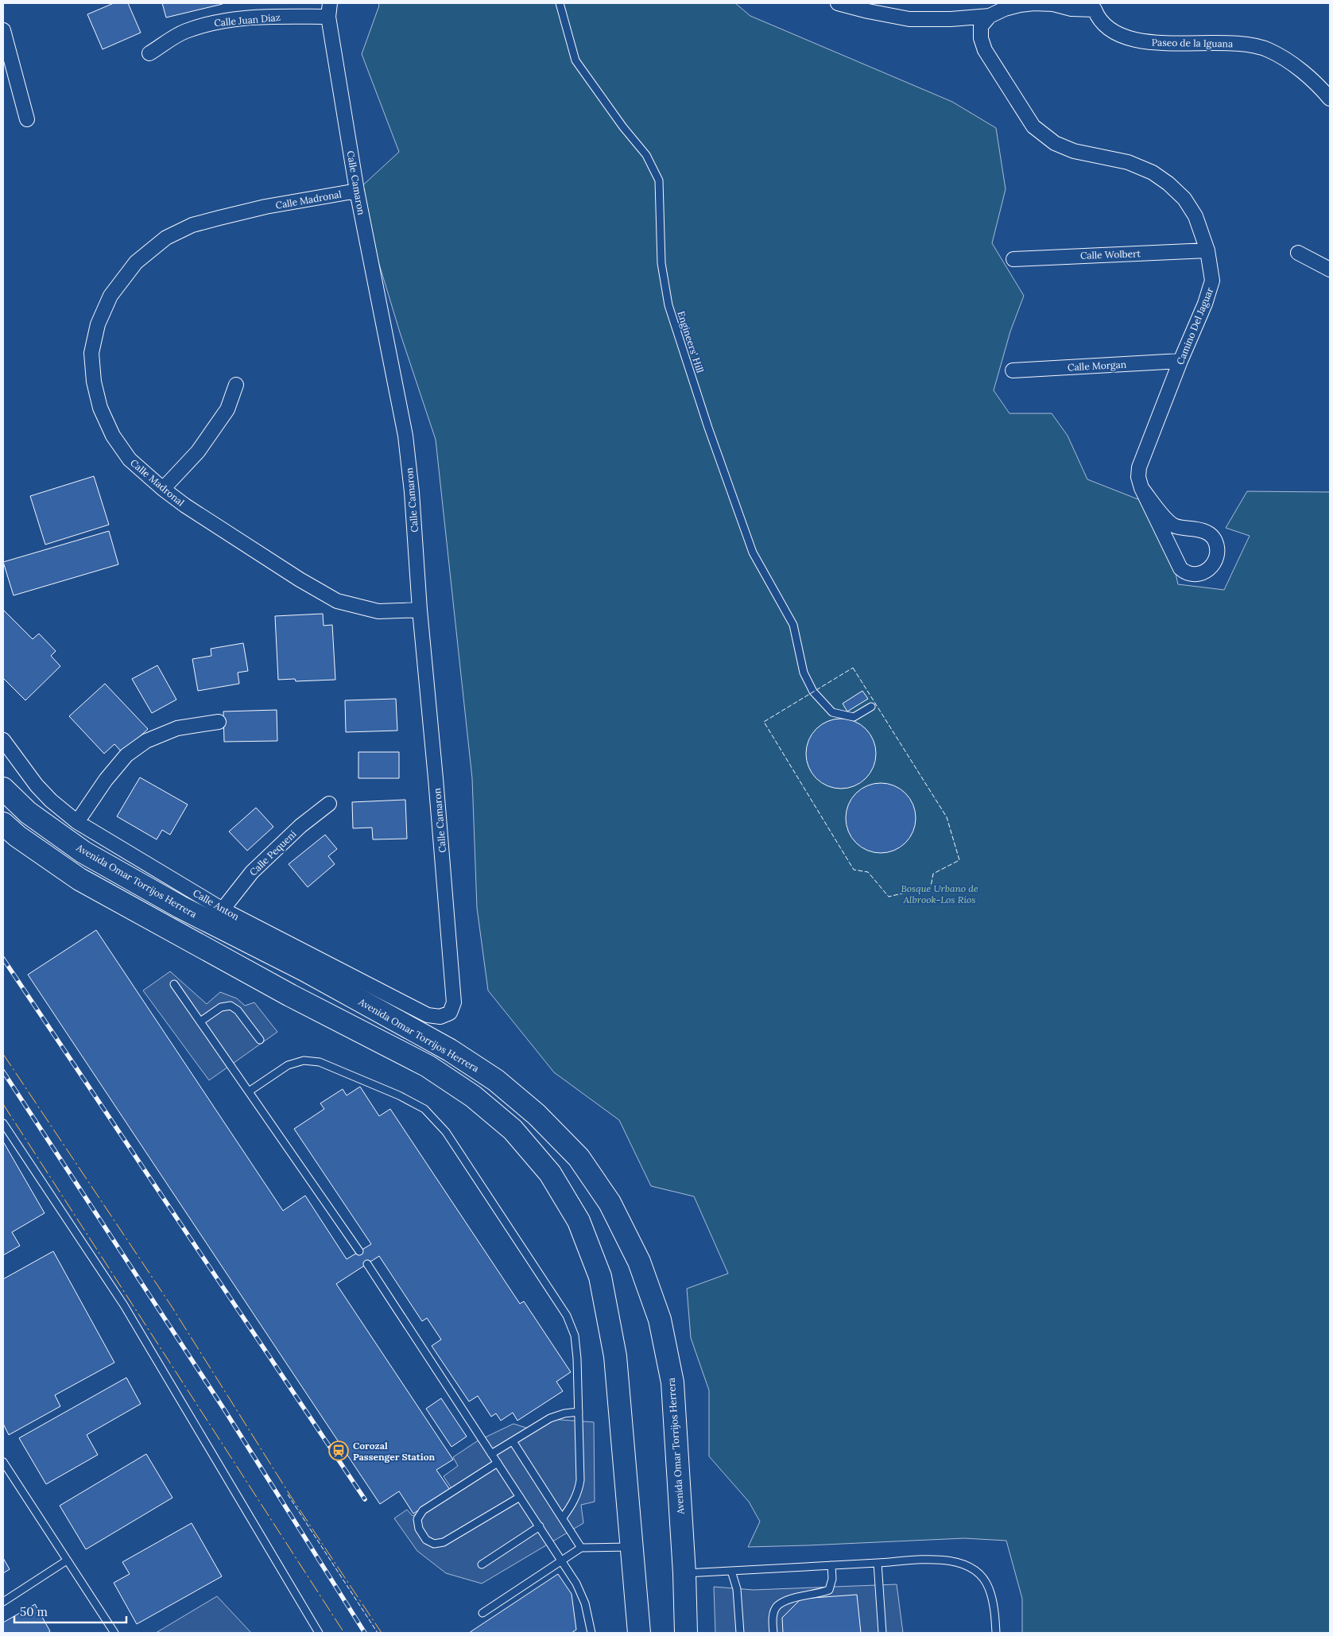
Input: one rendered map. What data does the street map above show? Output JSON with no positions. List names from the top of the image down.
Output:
{
  "streets": {
    "main road": ["Avenida Omar Torrijos Herrera"],
    "street": [
      "Calle Juan Díaz",
      "Paseo de la Iguana",
      "Calle Camaron",
      "Calle Madronal",
      "Calle Wolbert",
      "Camino Del Jaguar",
      "Calle Morgan",
      "Calle Pequeni",
      "Calle Anton"
    ],
    "lane": ["Engineers' Hill"]
  },
  "crossings": [
    ["Calle Juan Díaz", "Calle Camaron"],
    ["Paseo de la Iguana", "Camino Del Jaguar"],
    ["Calle Camaron", "Calle Madronal"],
    ["Calle Camaron", "Calle Anton"],
    ["Calle Wolbert", "Camino Del Jaguar"],
    ["Camino Del Jaguar", "Calle Morgan"],
    ["Calle Pequeni", "Calle Anton"]
  ],
  "parks": ["Bosque Urbano de Albrook-Los Ríos"],
  "places": {
    "station": ["Corozal Passenger Station"]
  },
  "scale_bar": "50 m"
}
